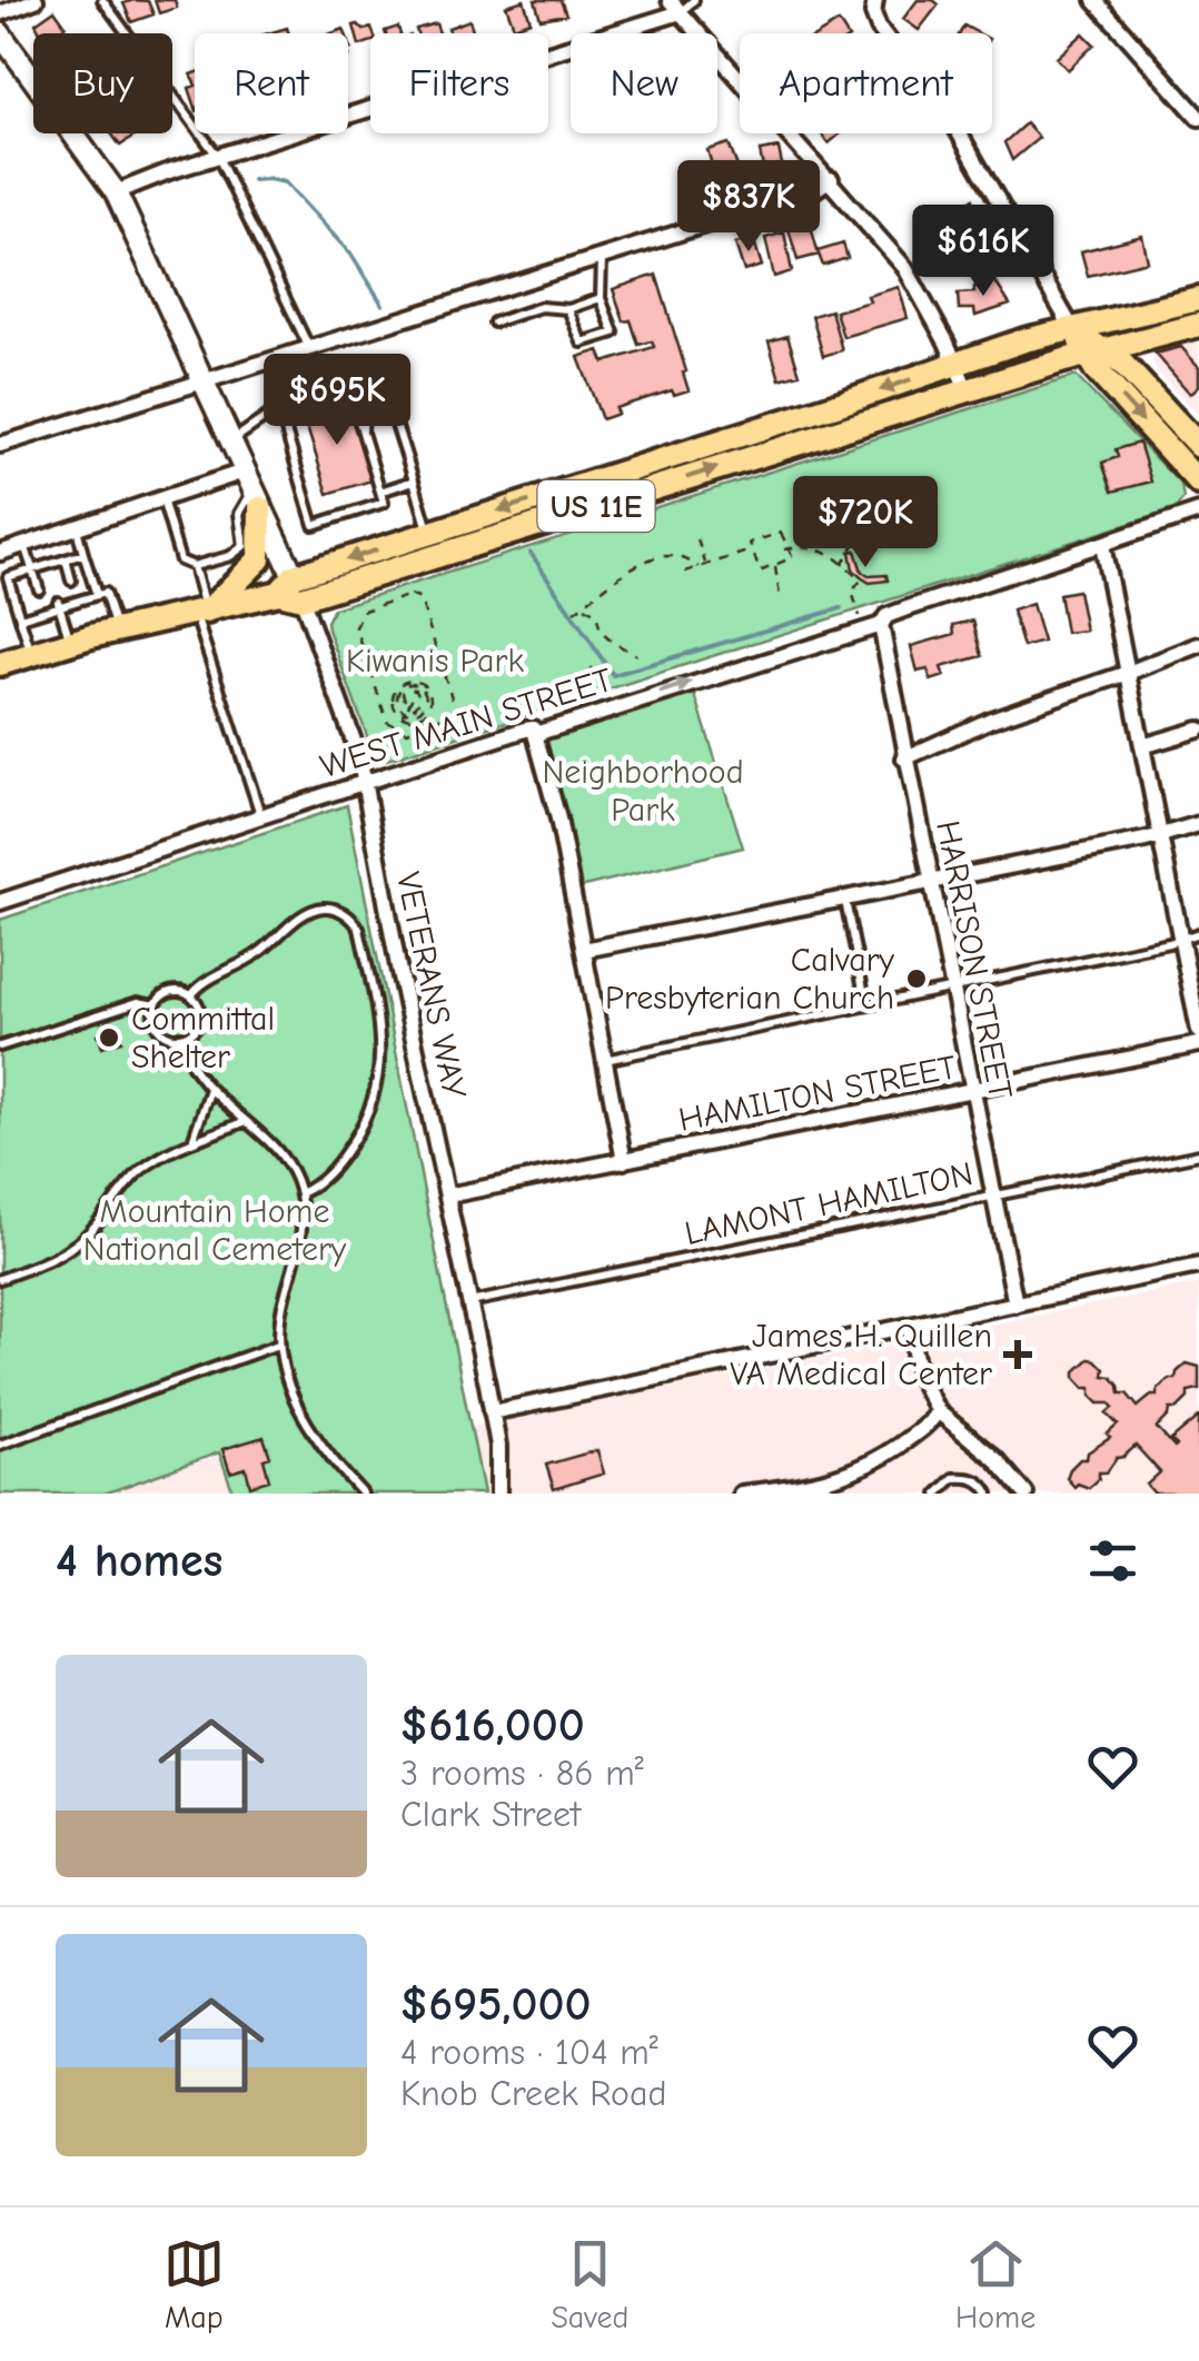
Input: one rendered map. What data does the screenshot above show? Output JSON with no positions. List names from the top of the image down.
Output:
{
  "streets": {
    "main road": ["US 11E"],
    "street": [
      "WEST MAIN STREET",
      "HARRISON STREET",
      "VETERANS WAY",
      "HAMILTON STREET"
    ],
    "lane": ["LAMONT HAMILTON"]
  },
  "crossings": [
    ["US 11E", "VETERANS WAY"],
    ["WEST MAIN STREET", "HARRISON STREET"],
    ["WEST MAIN STREET", "VETERANS WAY"],
    ["HARRISON STREET", "HAMILTON STREET"],
    ["HARRISON STREET", "LAMONT HAMILTON"],
    ["VETERANS WAY", "HAMILTON STREET"],
    ["VETERANS WAY", "LAMONT HAMILTON"]
  ],
  "parks": ["Kiwanis Park", "Neighborhood Park", "Mountain Home National Cemetery"],
  "places": {
    "other": ["Calvary Presbyterian Church", "Committal Shelter"],
    "health": ["James H. Quillen VA Medical Center"]
  },
  "page": {
    "chip": [
      "Buy",
      "Rent",
      "Filters",
      "New",
      "Apartment"
    ],
    "price": [
      "$837K",
      "$616K",
      "$695K",
      "$720K"
    ],
    "heading": "4 homes",
    "list": [
      {
        "name": "$616,000",
        "note": "3 rooms · 86 m² · Clark Street"
      },
      {
        "name": "$695,000",
        "note": "4 rooms · 104 m² · Knob Creek Road"
      }
    ],
    "tabs": ["Map", "Saved", "Home"]
  }
}
